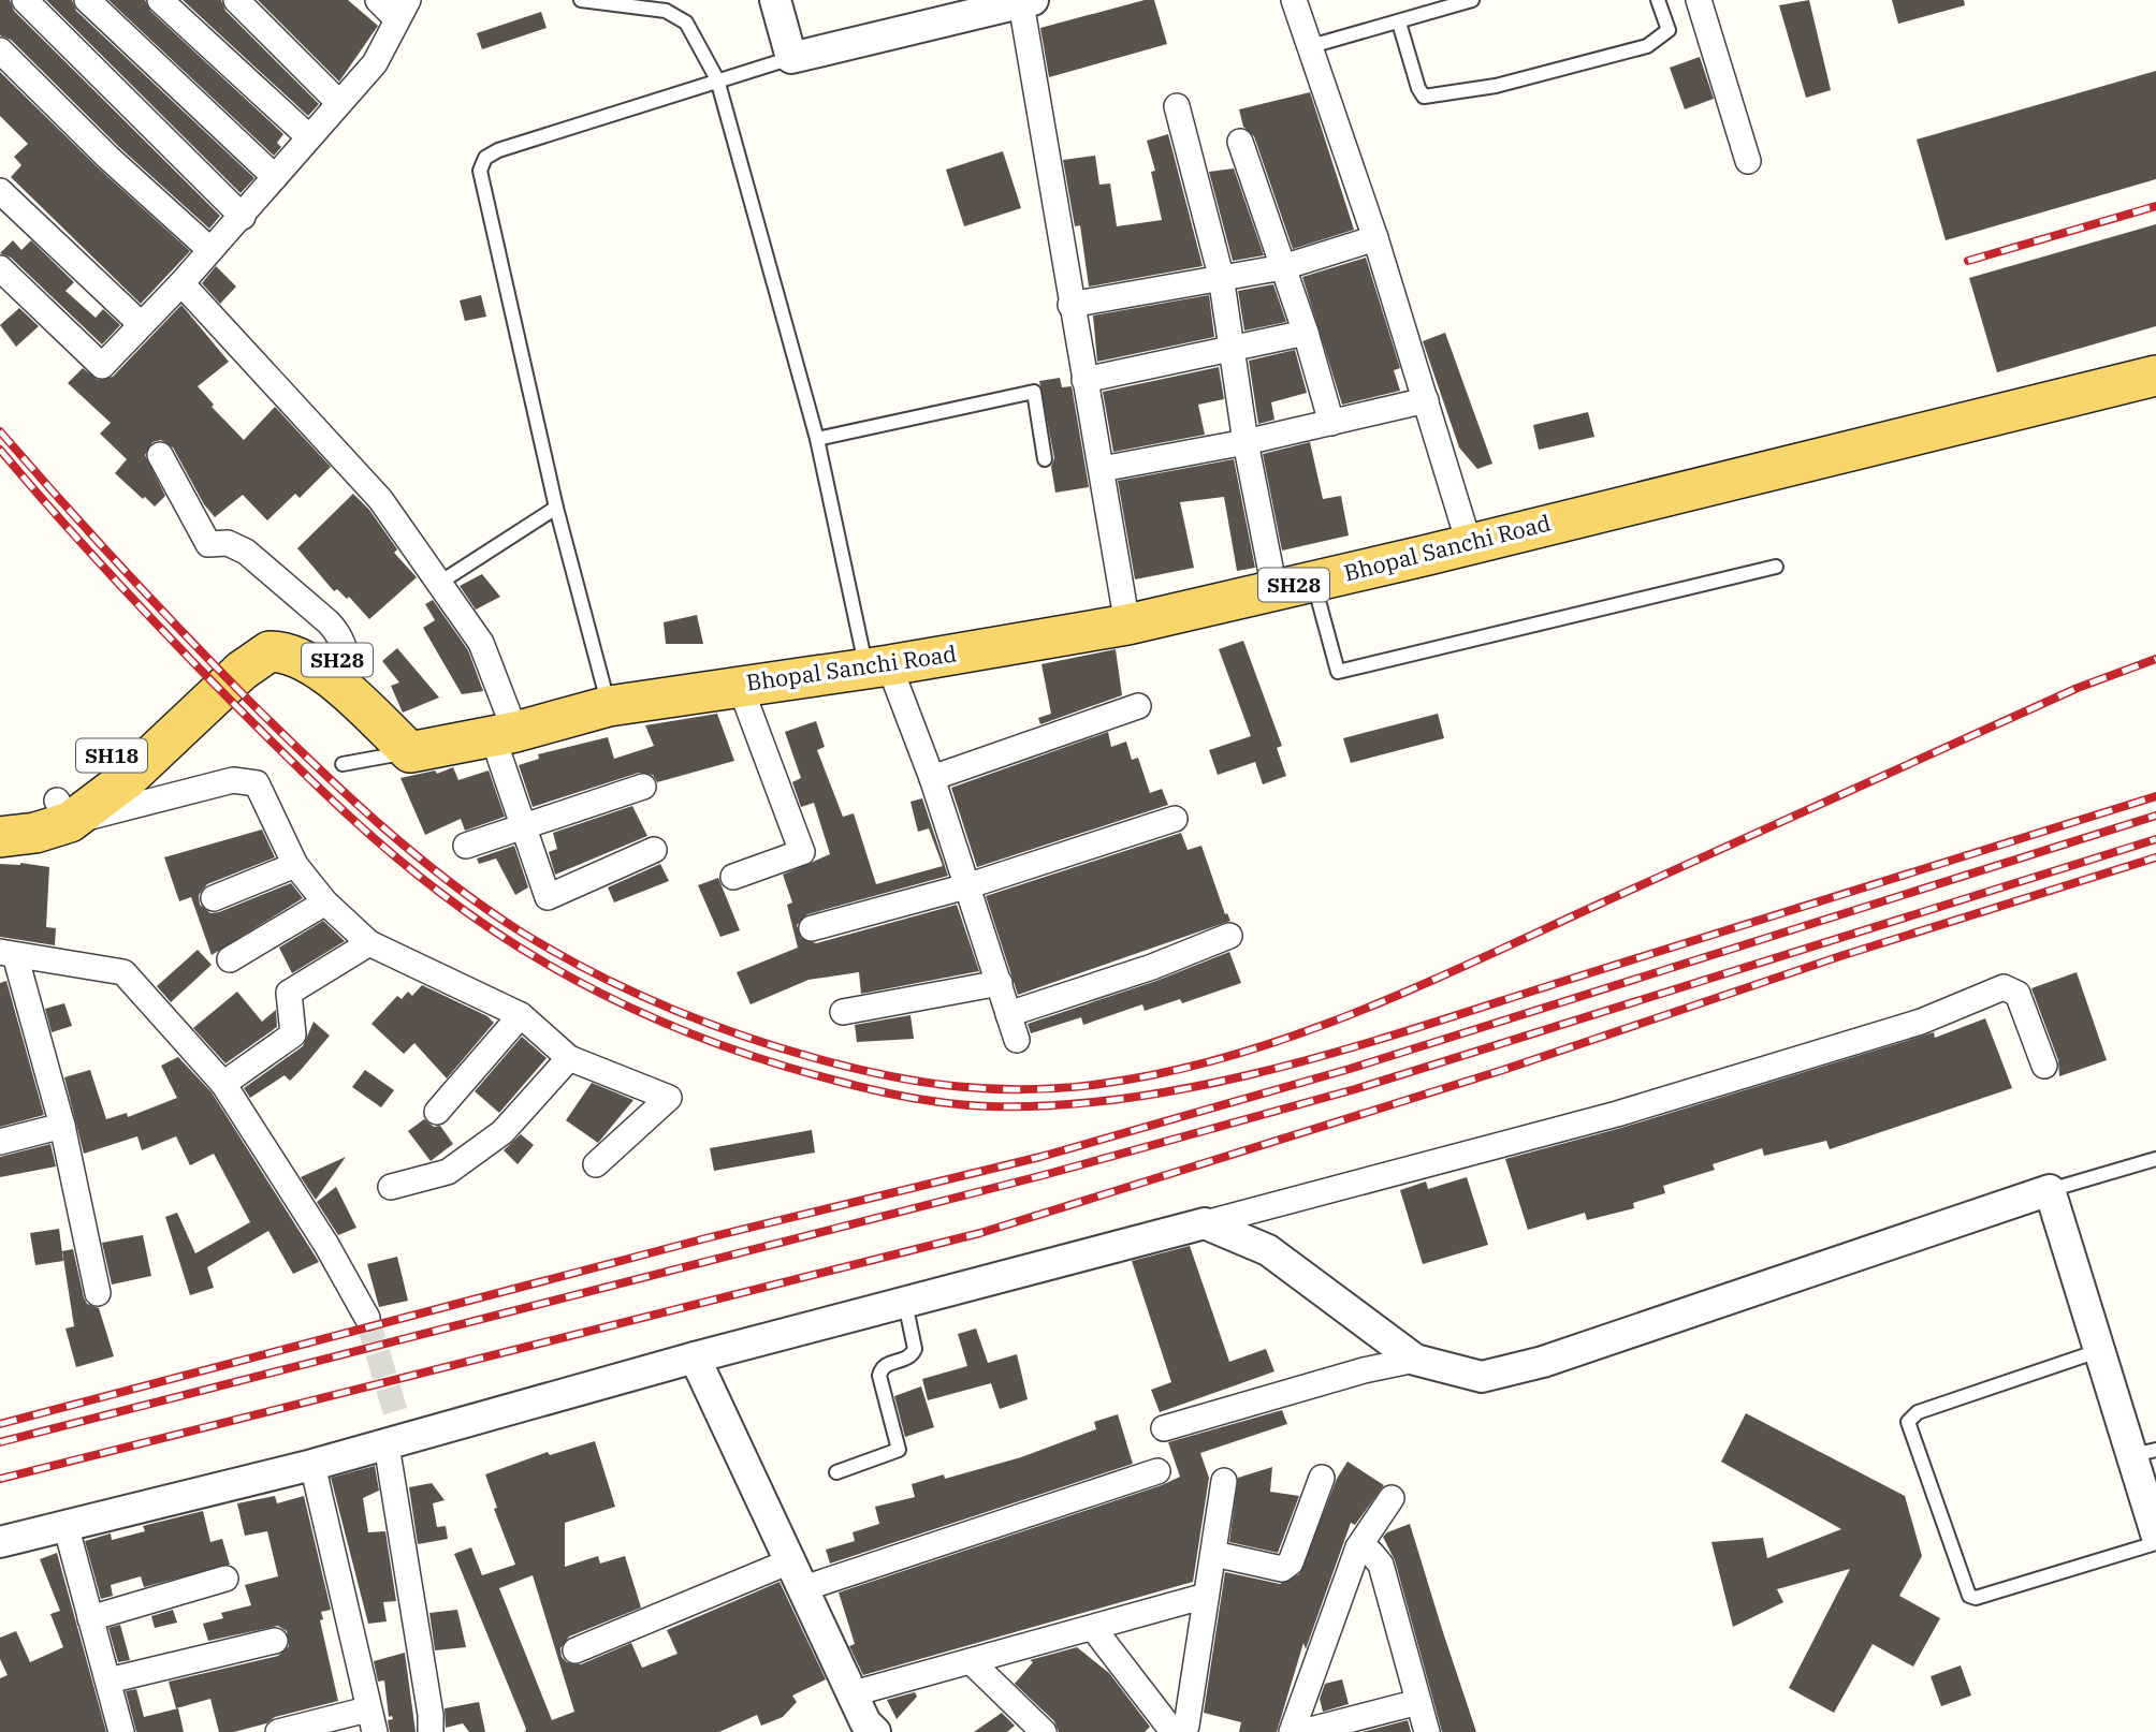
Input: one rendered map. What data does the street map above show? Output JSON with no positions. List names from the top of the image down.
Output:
{
  "streets": {
    "main road": ["Bhopal Sanchi Road", "SH28", "SH18"]
  },
  "crossings": [
    ["Bhopal Sanchi Road", "SH28"],
    ["SH28", "SH18"]
  ]
}
